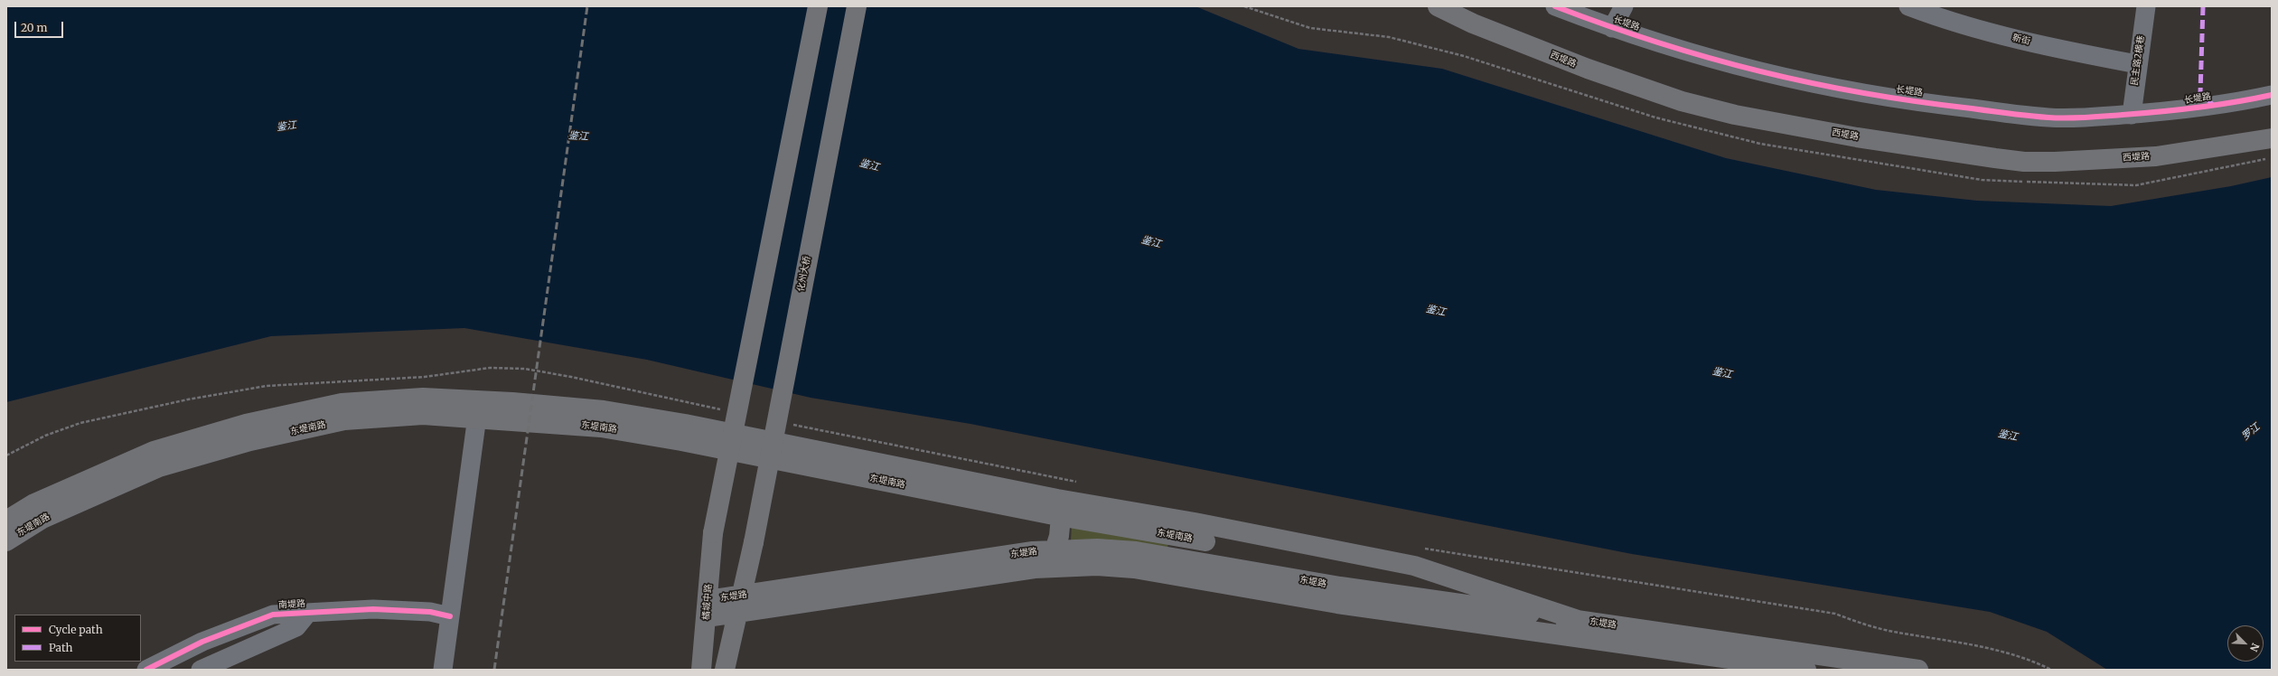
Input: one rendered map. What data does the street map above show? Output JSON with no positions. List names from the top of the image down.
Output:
{
  "streets": {
    "main road": [
      "西堤路",
      "化州大桥",
      "东堤南路",
      "东堤路",
      "橘城中路"
    ],
    "street": [
      "长堤路",
      "新街",
      "民主路2横巷",
      "南堤路"
    ]
  },
  "crossings": [
    ["长堤路", "民主路2横巷"],
    ["新街", "民主路2横巷"],
    ["化州大桥", "东堤路"],
    ["东堤南路", "东堤路"],
    ["东堤路", "橘城中路"]
  ],
  "water": ["鉴江", "罗江"],
  "legend": ["Cycle path", "Path"],
  "scale_bar": "20 m",
  "north": "bottom right"
}
